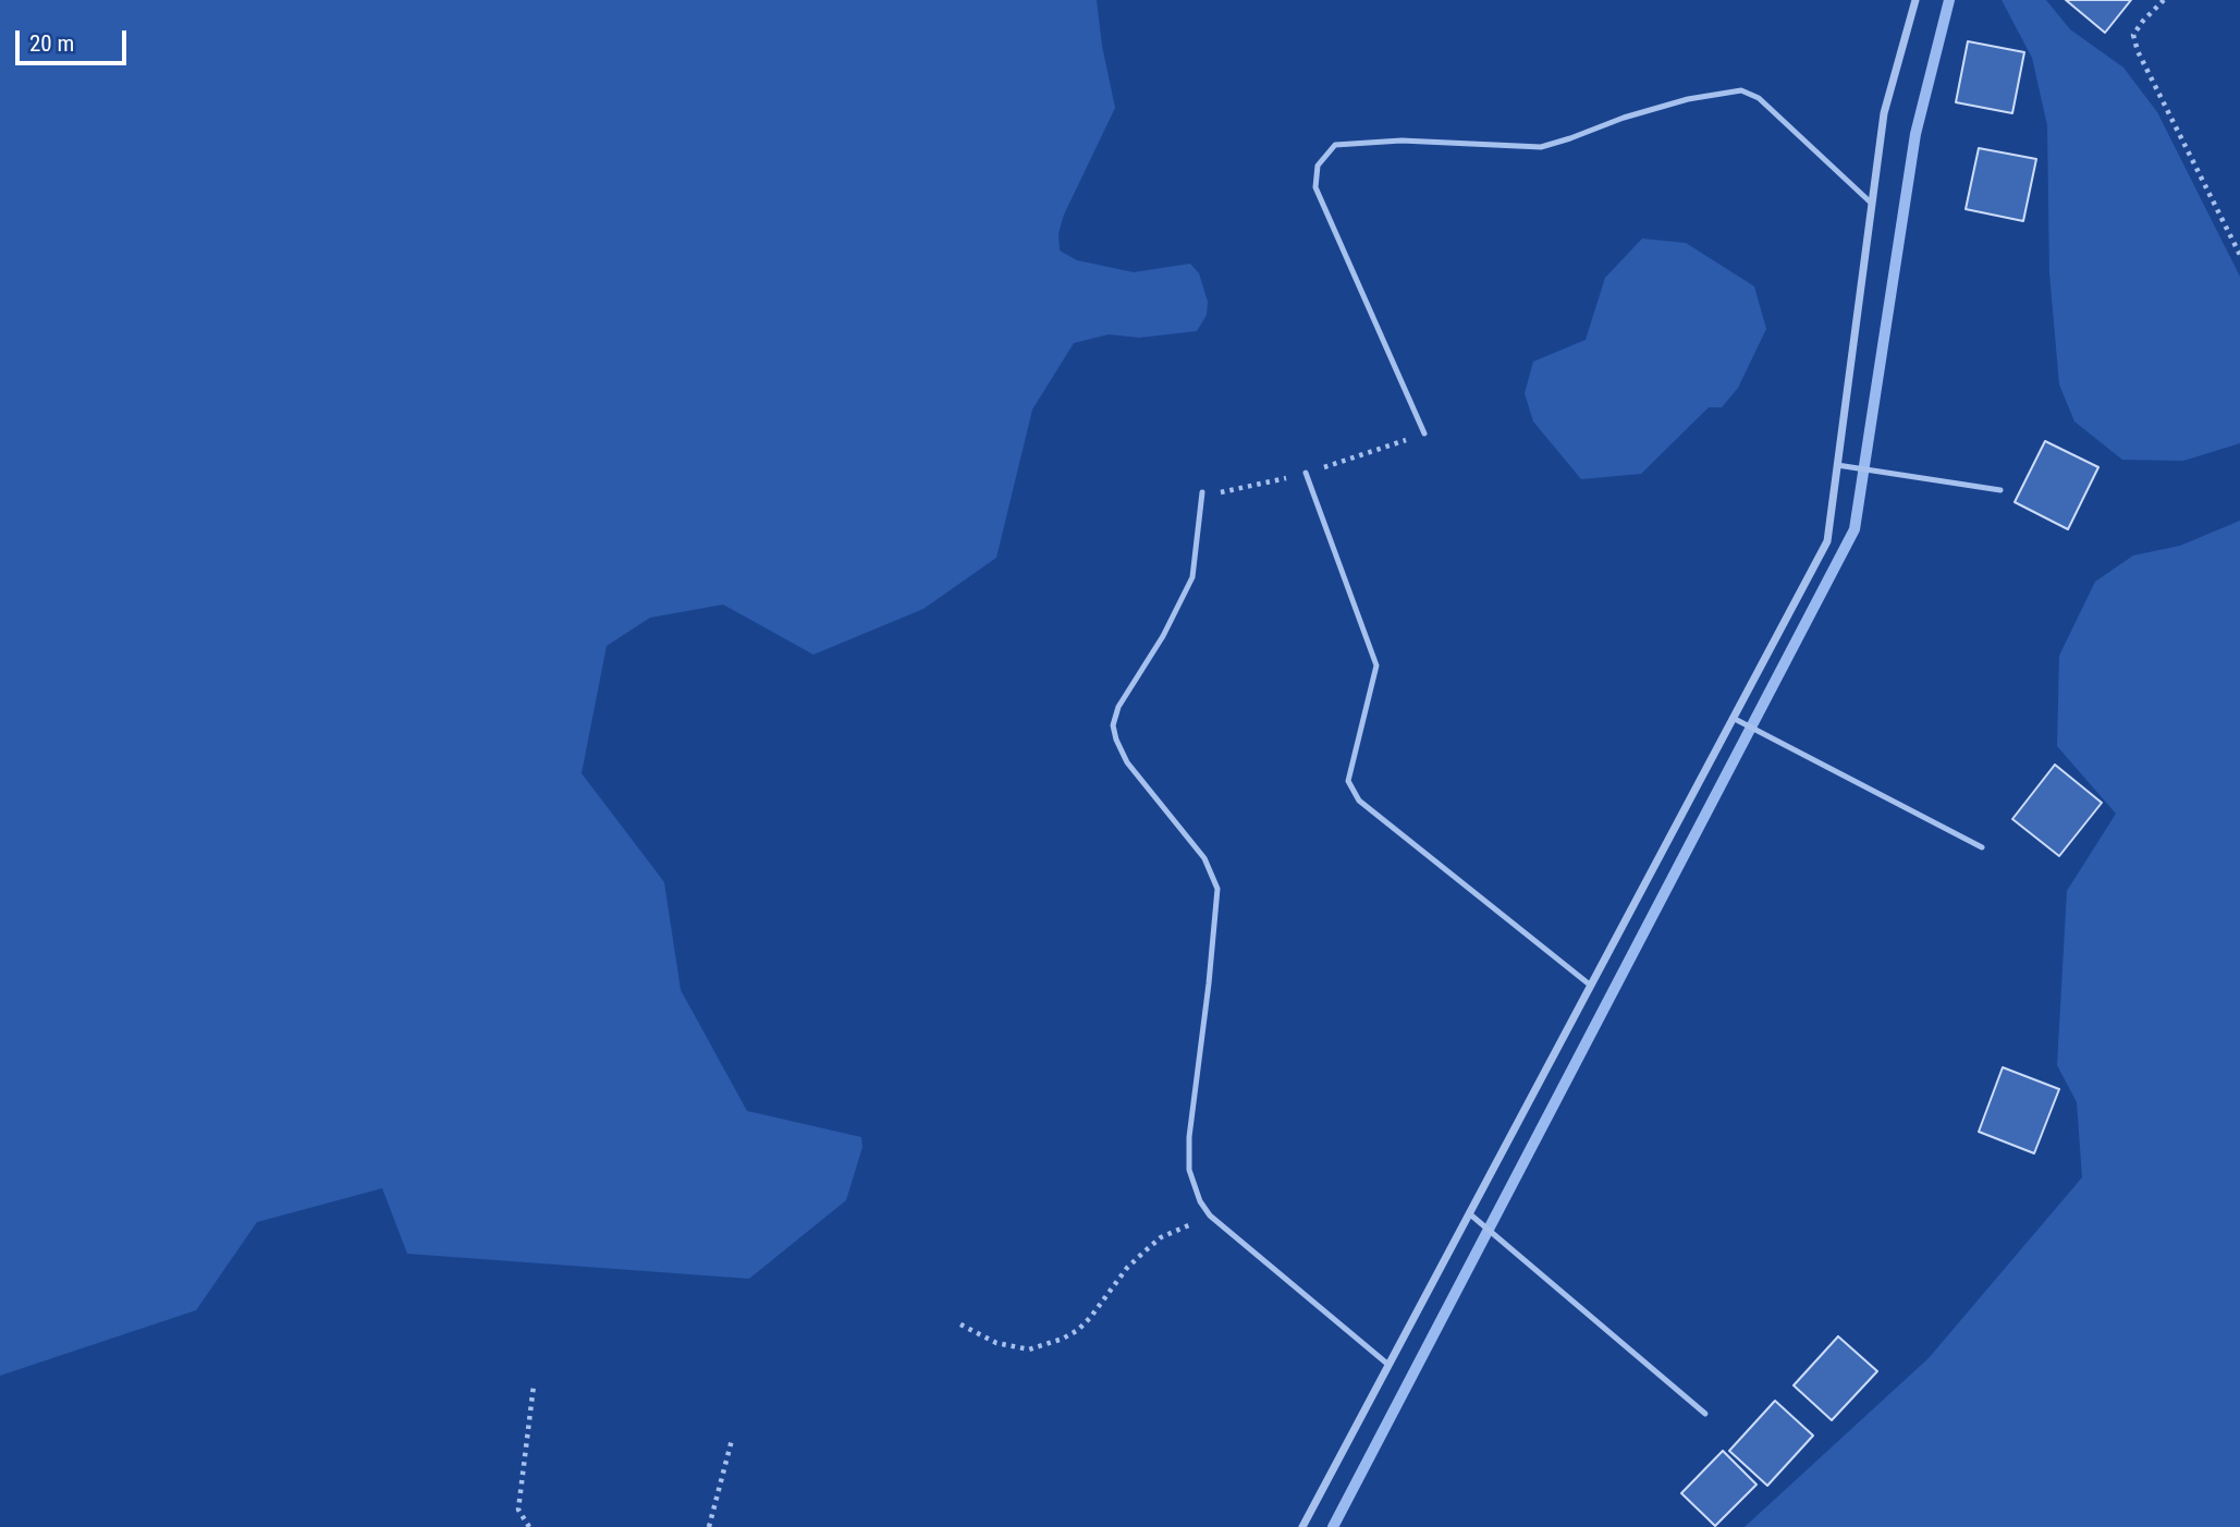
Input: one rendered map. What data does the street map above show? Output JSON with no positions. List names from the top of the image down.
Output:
{
  "scale_bar": "20 m"
}
